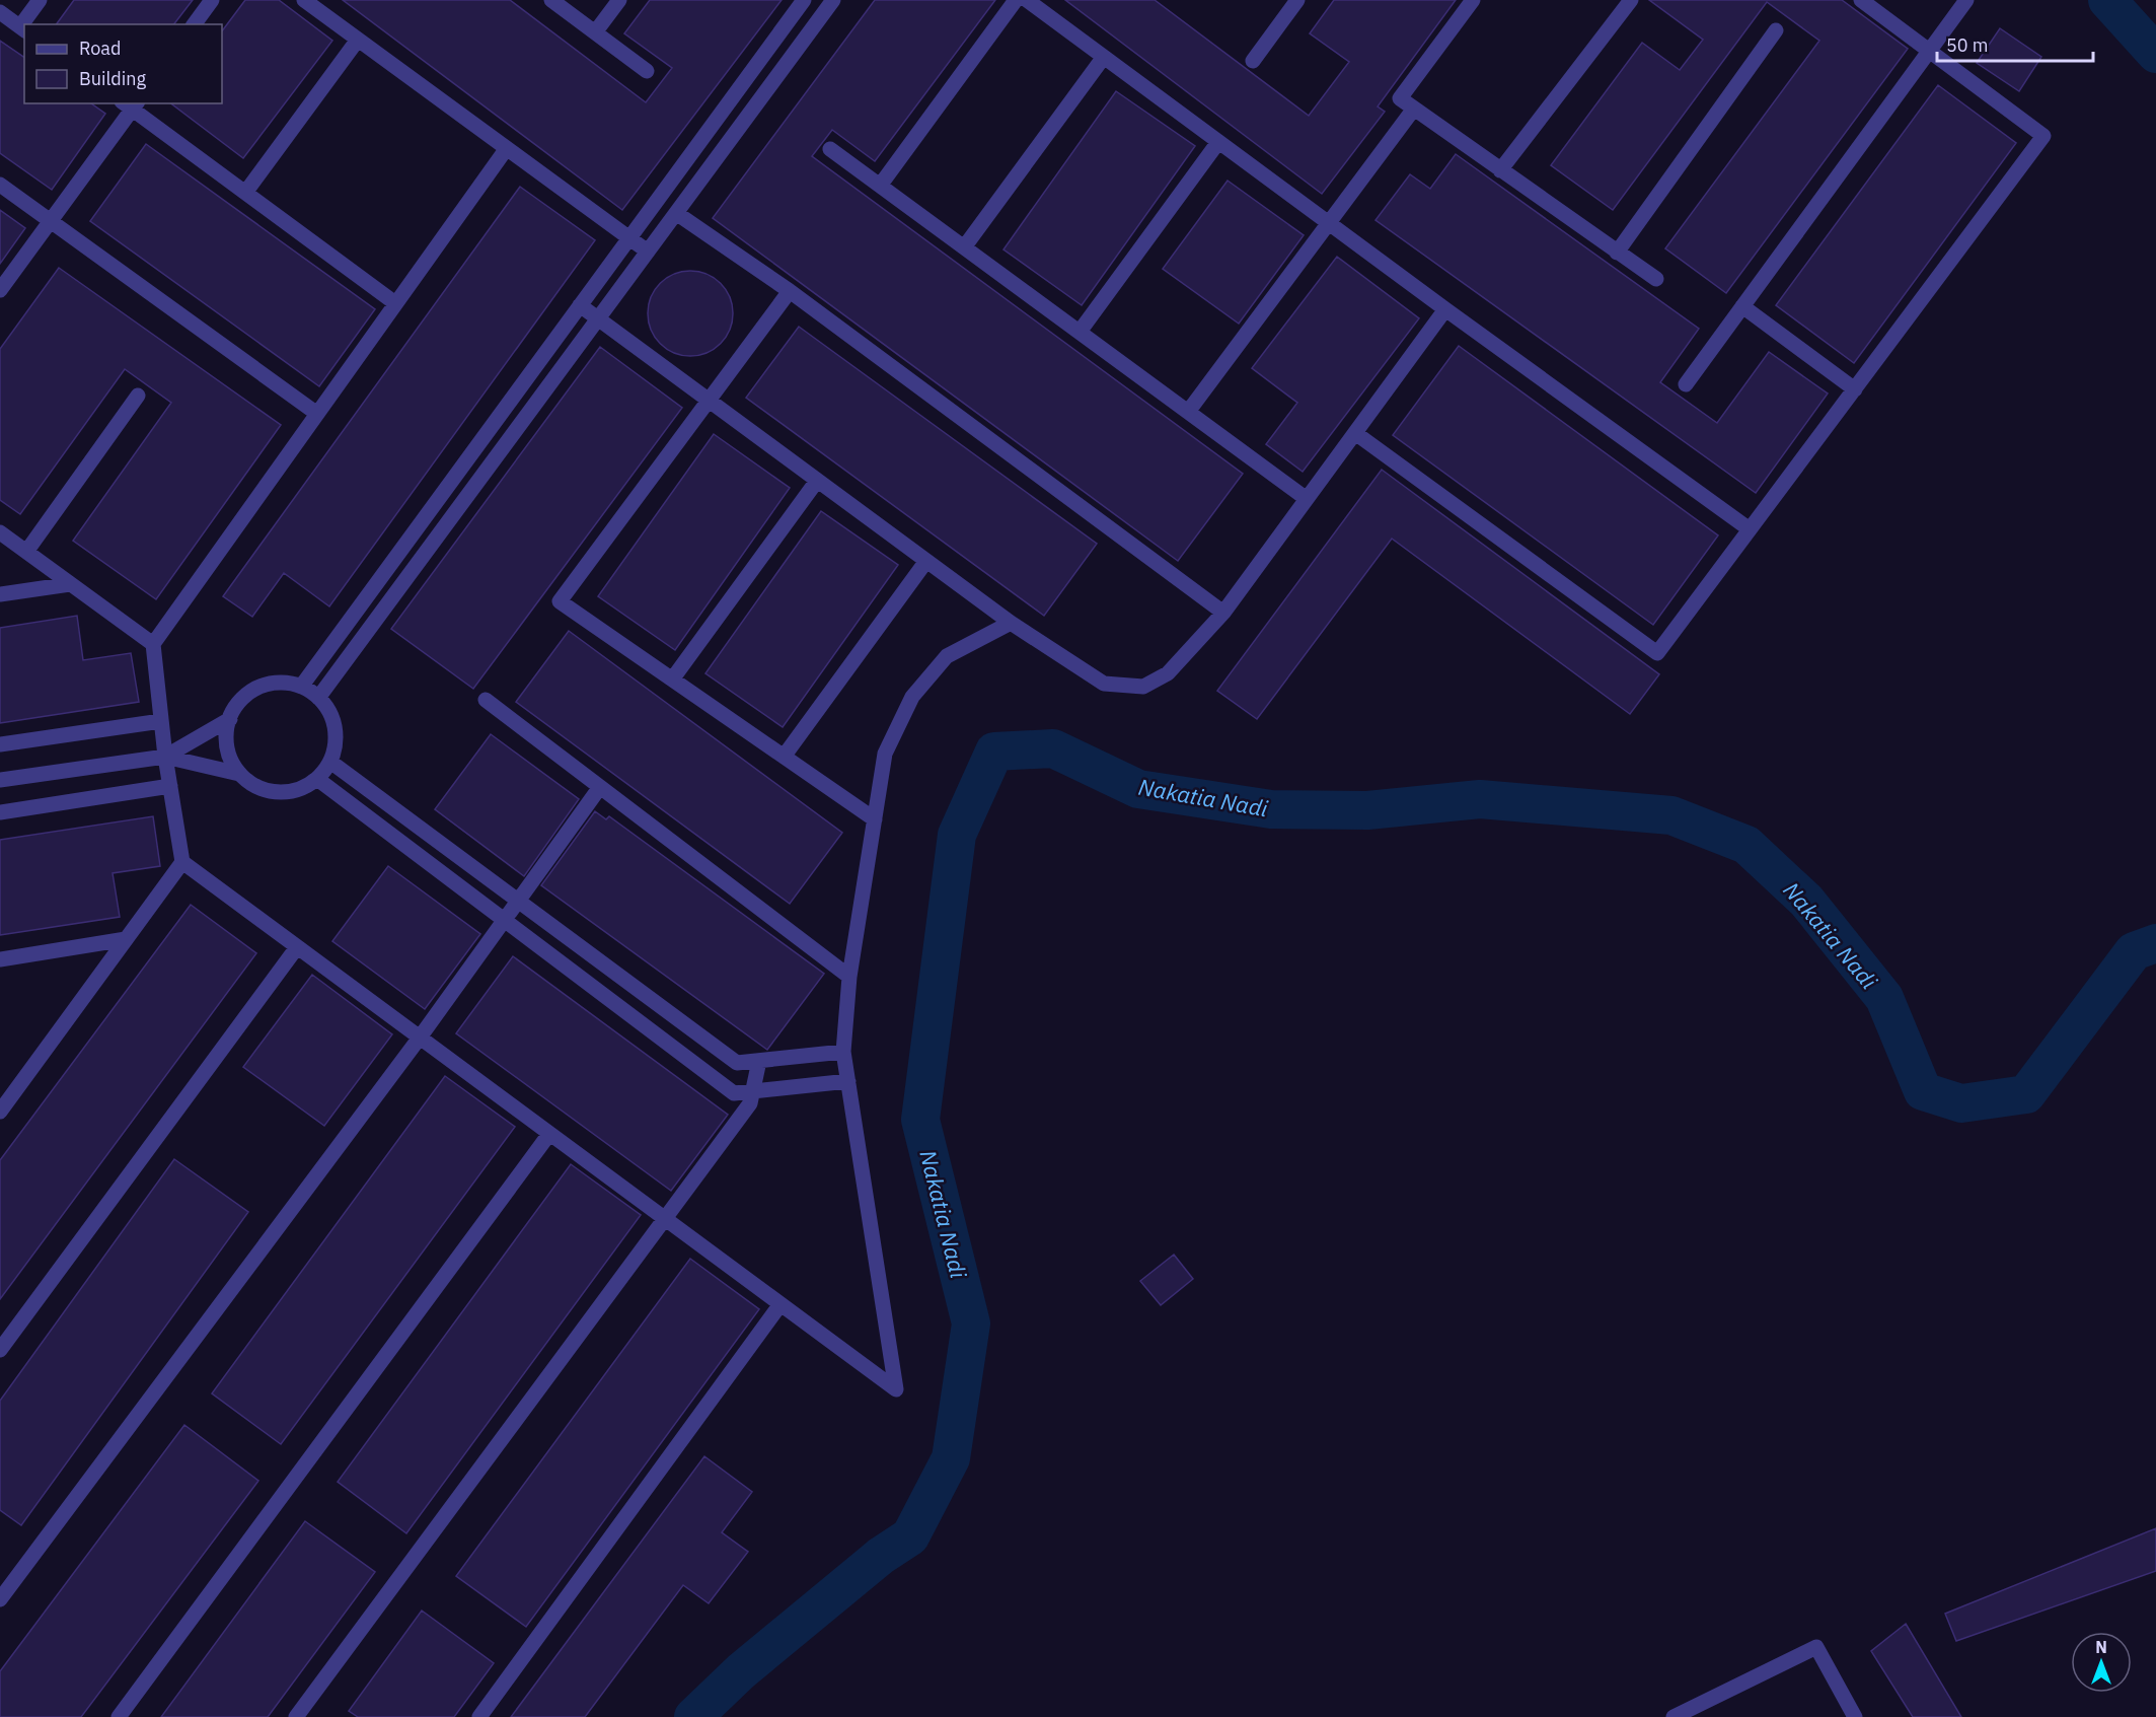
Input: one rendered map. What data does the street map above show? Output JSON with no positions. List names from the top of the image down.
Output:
{
  "water": ["Nakatia Nadi"],
  "legend": ["Road", "Building"],
  "scale_bar": "50 m",
  "north": "top"
}
